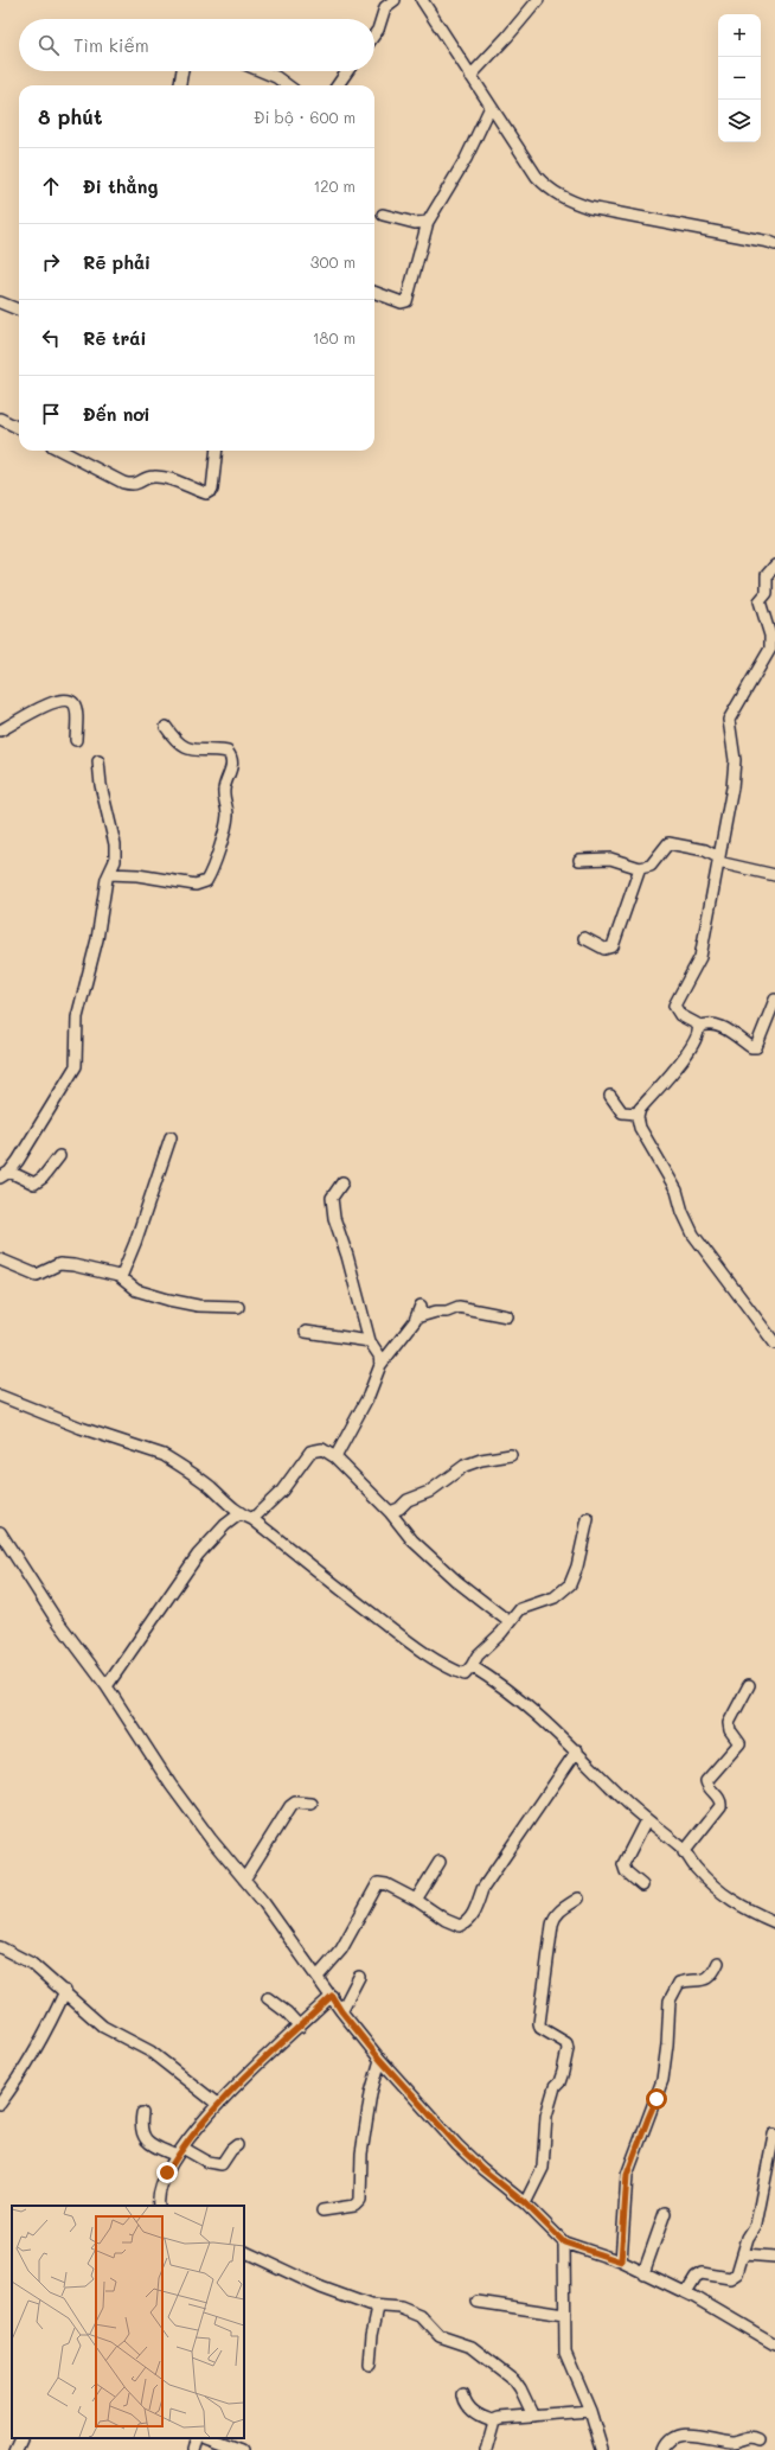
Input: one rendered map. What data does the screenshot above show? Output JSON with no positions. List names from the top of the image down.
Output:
{
  "page": {
    "map_buttons": ["+", "−"],
    "search": "Tìm kiếm",
    "heading": ["8 phút", "Đi bộ · 600 m"],
    "list": [
      ["Đi thẳng", "120 m"],
      ["Rẽ phải", "300 m"],
      ["Rẽ trái", "180 m"],
      "Đến nơi"
    ]
  }
}
